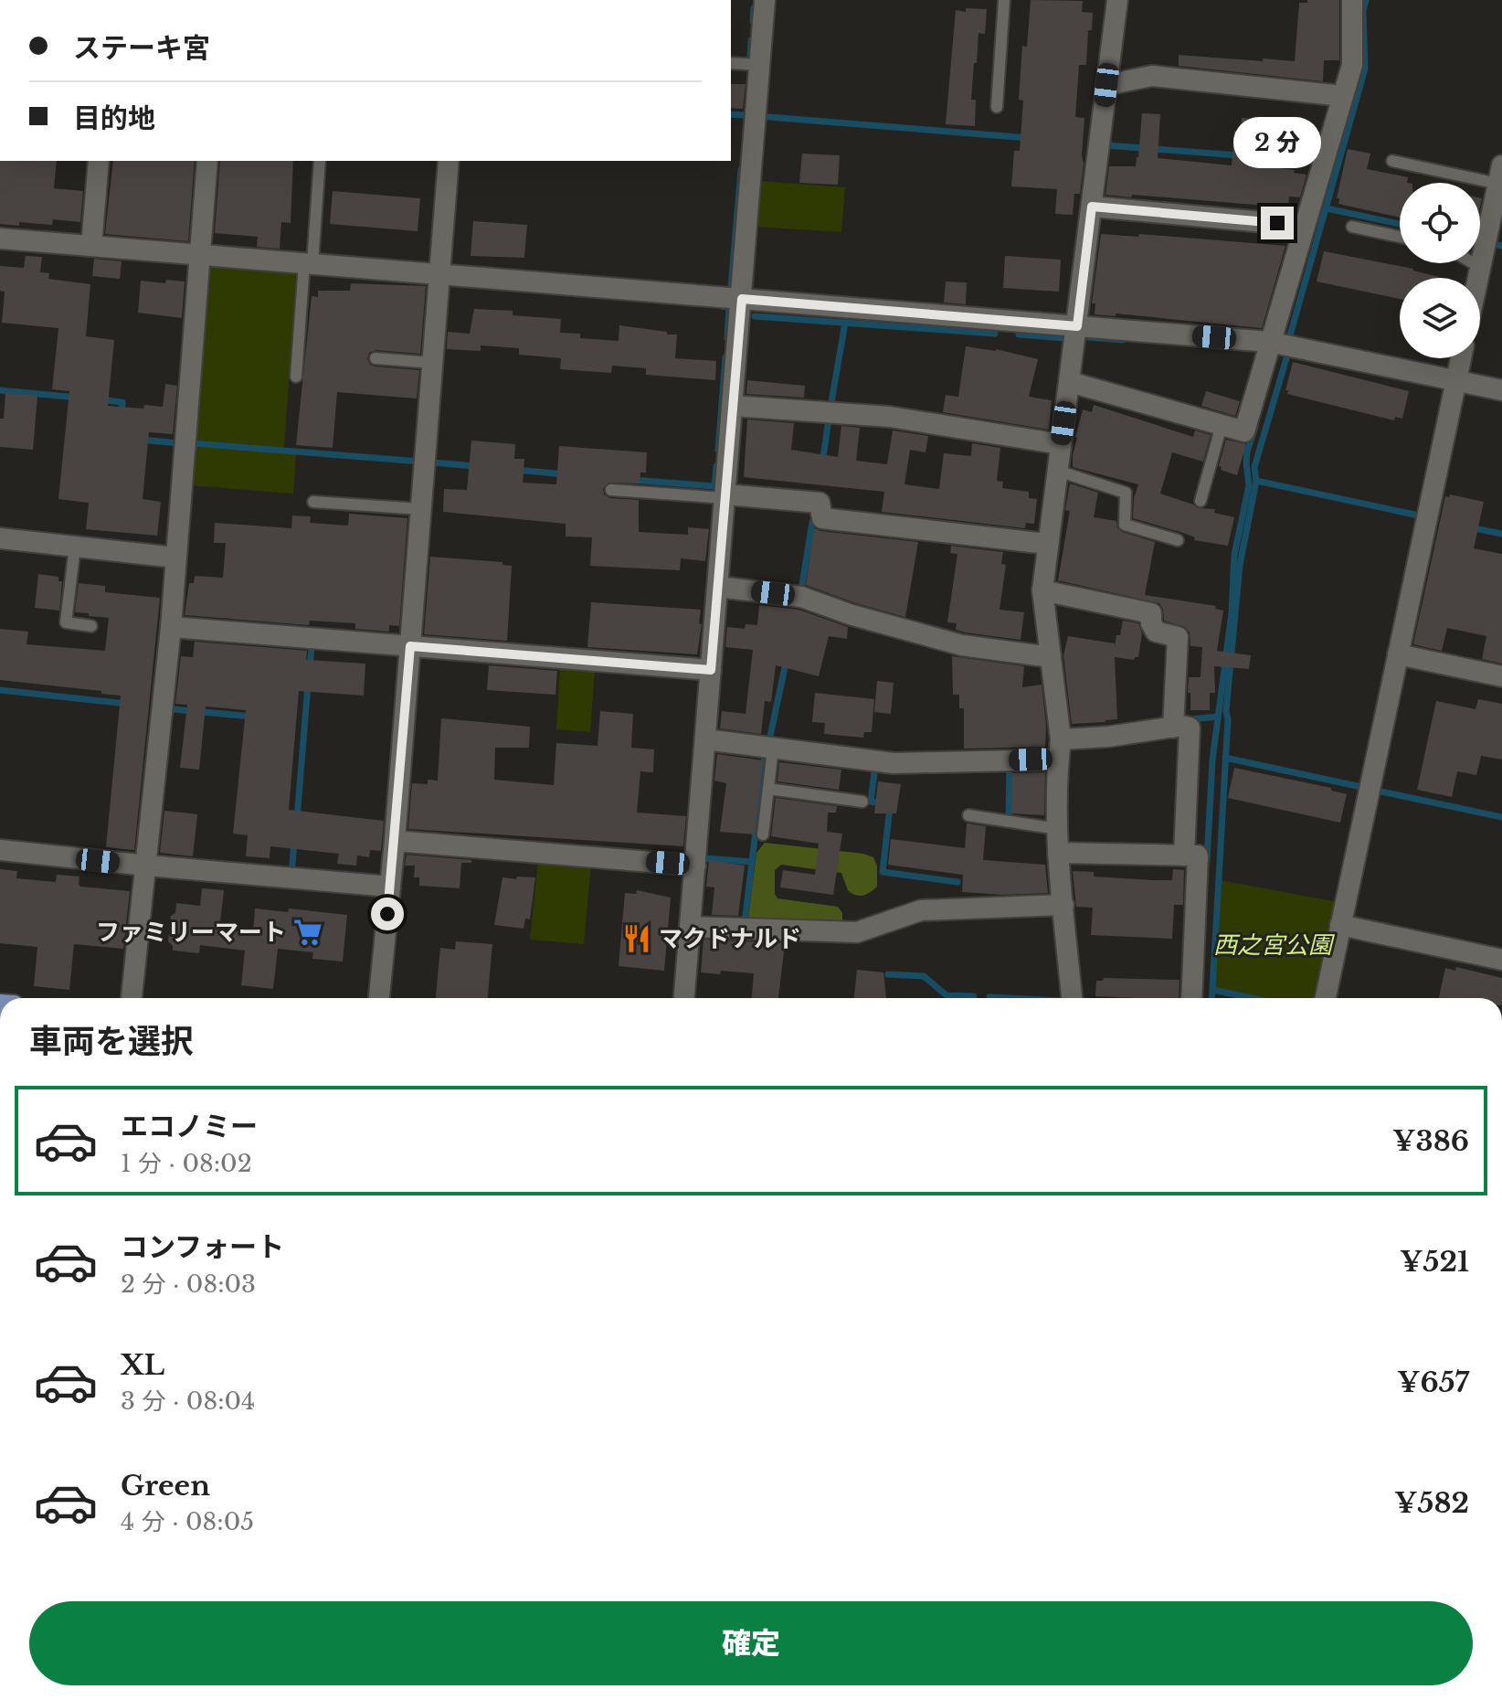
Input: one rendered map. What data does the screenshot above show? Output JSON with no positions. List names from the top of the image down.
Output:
{
  "parks": ["西之宮公園"],
  "places": {
    "supermarket": ["ファミリーマート"],
    "restaurant": ["マクドナルド"]
  },
  "page": {
    "banner": ["ステーキ宮", "目的地"],
    "bubble": "2 分",
    "heading": "車両を選択",
    "list": [
      {
        "name": "エコノミー",
        "note": "1 分 · 08:02",
        "value": "¥386"
      },
      {
        "name": "コンフォート",
        "note": "2 分 · 08:03",
        "value": "¥521"
      },
      {
        "name": "XL",
        "note": "3 分 · 08:04",
        "value": "¥657"
      },
      {
        "name": "Green",
        "note": "4 分 · 08:05",
        "value": "¥582"
      }
    ],
    "buttons": "確定"
  }
}
